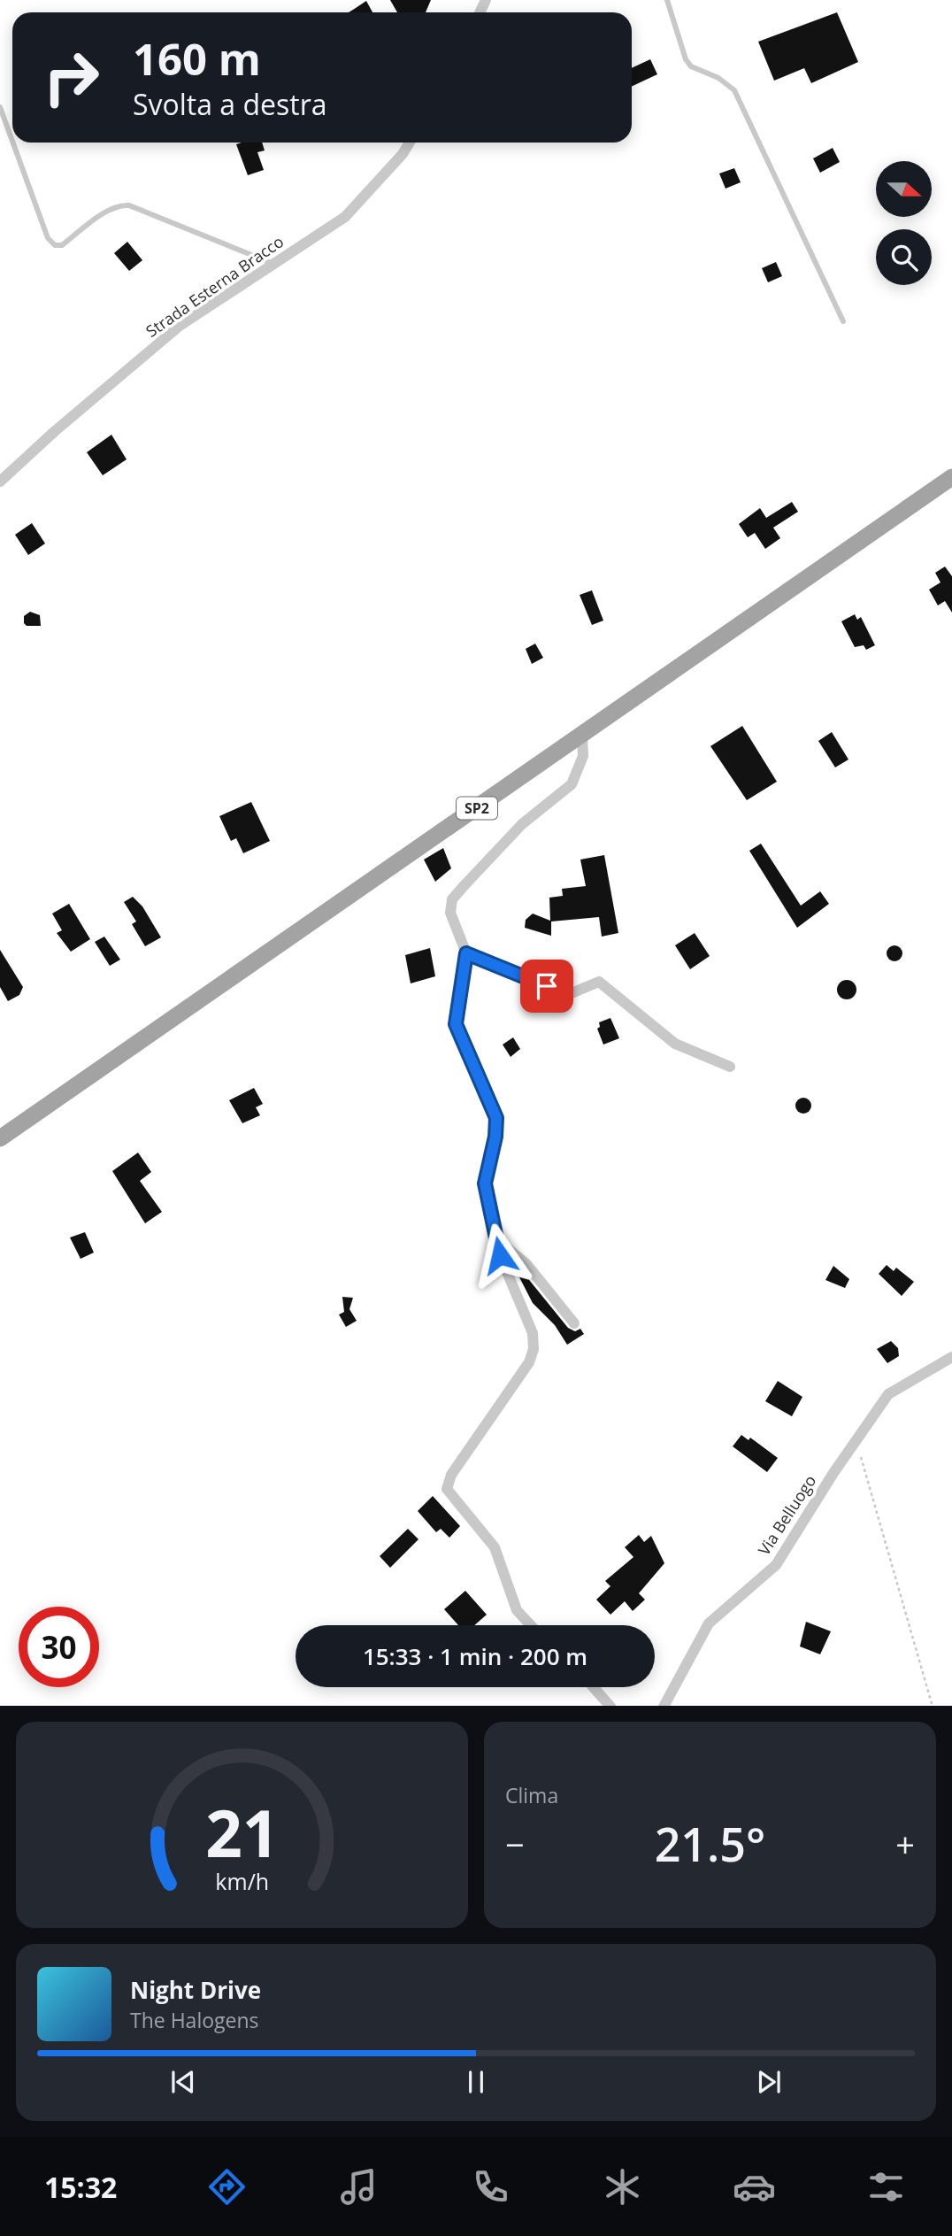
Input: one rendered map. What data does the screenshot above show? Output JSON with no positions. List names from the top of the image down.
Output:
{
  "streets": {
    "main road": ["SP2"],
    "street": ["Strada Esterna Bracco", "Via Belluogo"]
  },
  "north": "right",
  "page": {
    "turn": ["160 m", "Svolta a destra"],
    "limit": "30",
    "trip": "15:33 · 1 min · 200 m",
    "tile": "Clima",
    "heat": ["−", "21.5°", "+"],
    "song": ["Night Drive", "The Halogens"],
    "tabs": "15:32",
    "gauge": ["21", "km/h"]
  }
}
